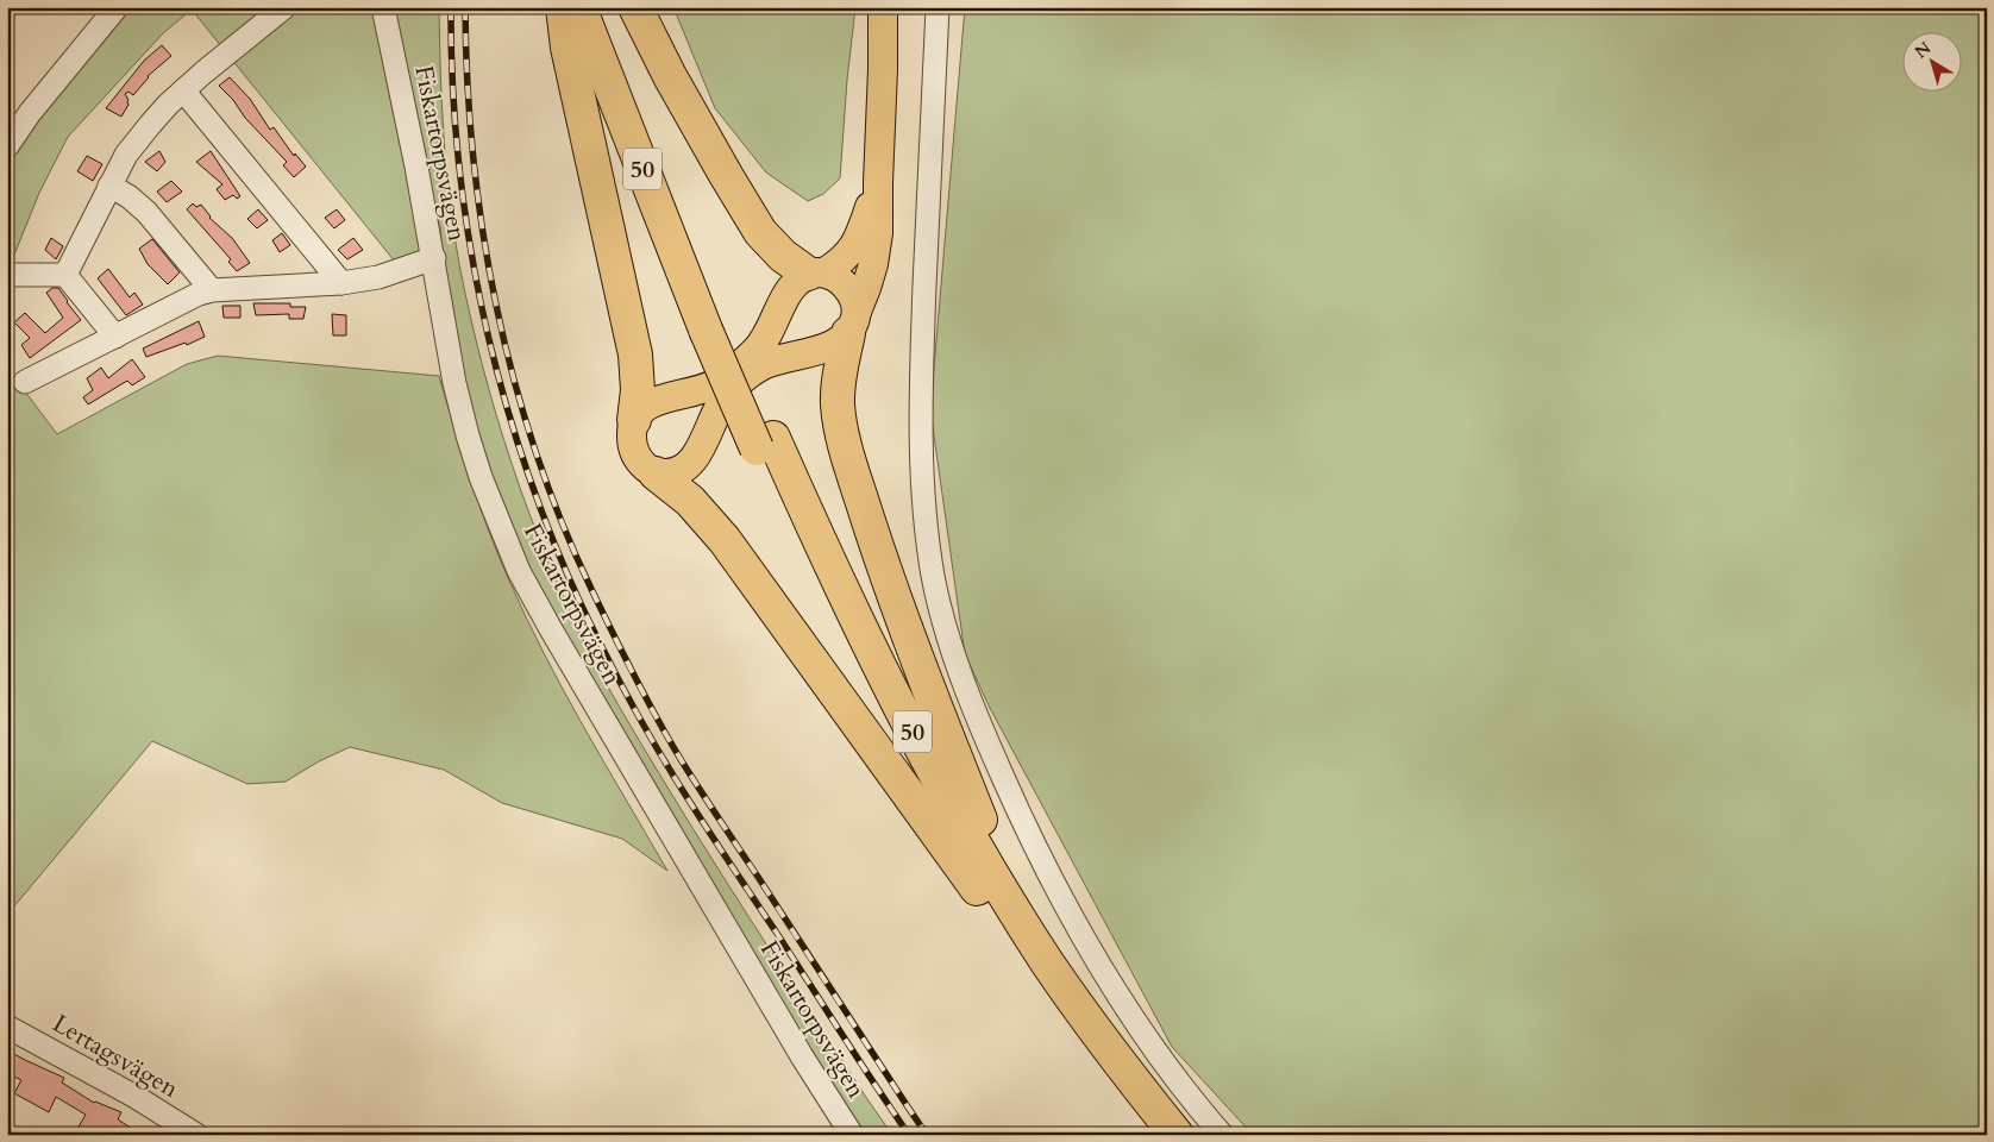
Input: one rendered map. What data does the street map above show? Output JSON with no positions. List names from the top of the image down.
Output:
{
  "streets": {
    "highway": ["50"],
    "street": ["Fiskartorpsvägen", "Lertagsvägen"]
  },
  "north": "top left"
}
